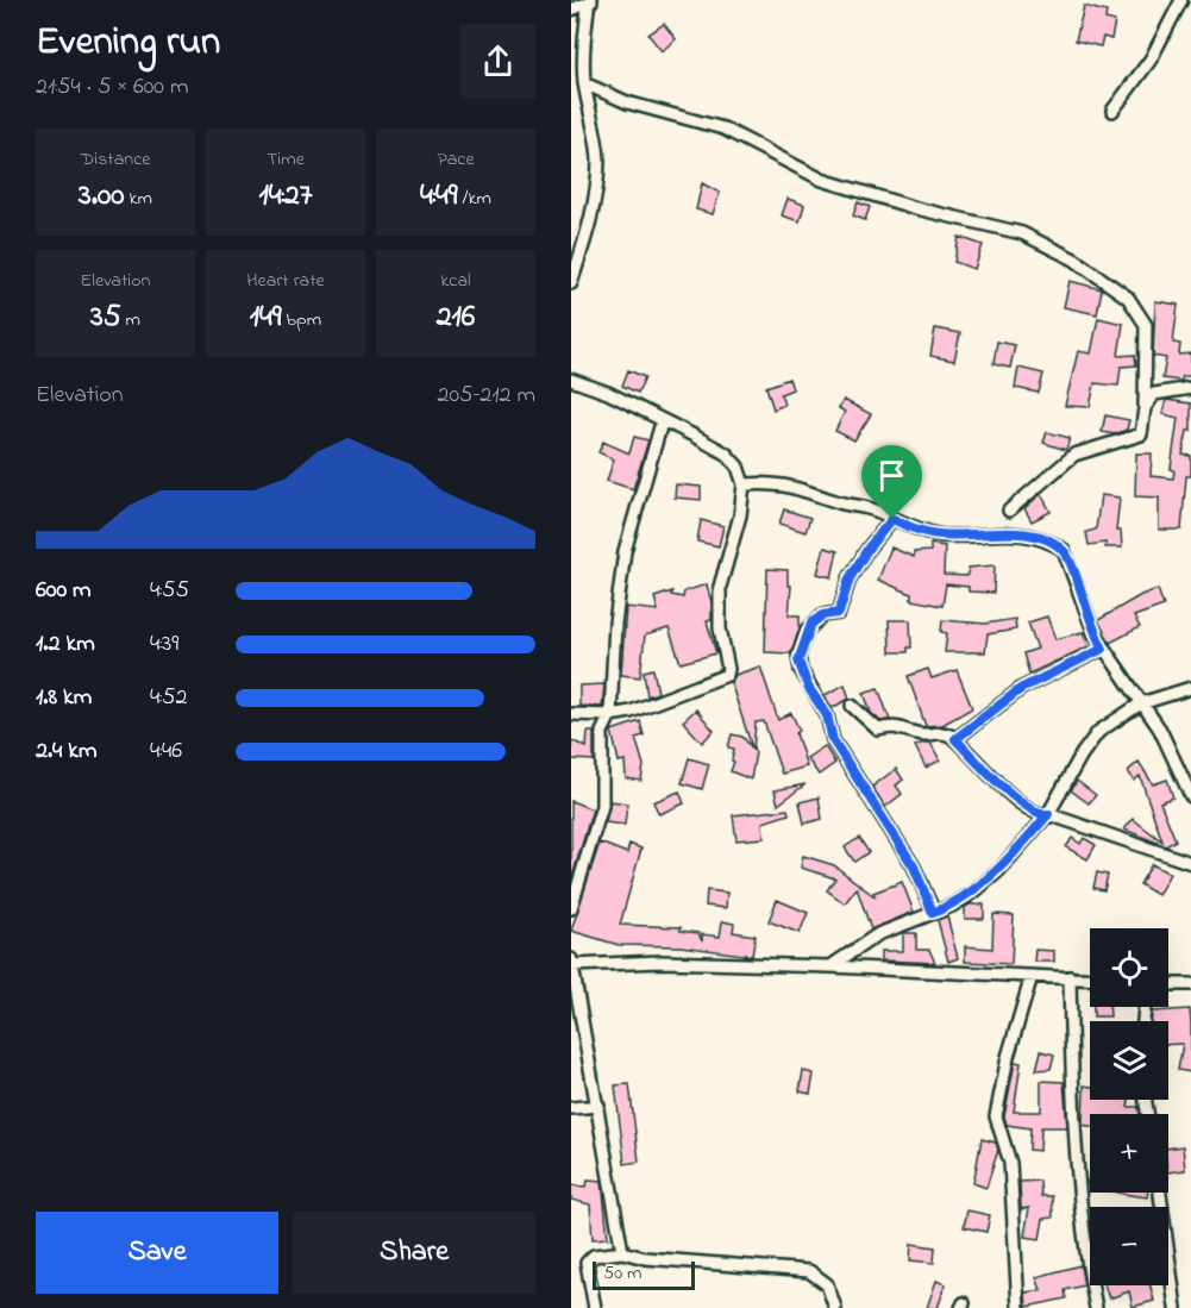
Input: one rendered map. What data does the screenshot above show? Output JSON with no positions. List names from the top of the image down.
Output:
{
  "scale_bar": "50 m",
  "page": {
    "heading": ["Evening run", "21:54 · 5 × 600 m"],
    "stats": [
      ["Distance", "3.00 km"],
      ["Time", "14:27"],
      ["Pace", "4:49 /km"],
      ["Elevation", "35 m"],
      ["Heart rate", "149 bpm"],
      ["kcal", "216"]
    ],
    "chart": ["Elevation", "205–212 m"],
    "list": [
      {
        "name": "600 m",
        "note": "4:55"
      },
      {
        "name": "1.2 km",
        "note": "4:39"
      },
      {
        "name": "1.8 km",
        "note": "4:52"
      },
      {
        "name": "2.4 km",
        "note": "4:46"
      }
    ],
    "map_buttons": ["+", "−"],
    "buttons": ["Save", "Share"],
    "scale": "50 m"
  }
}
